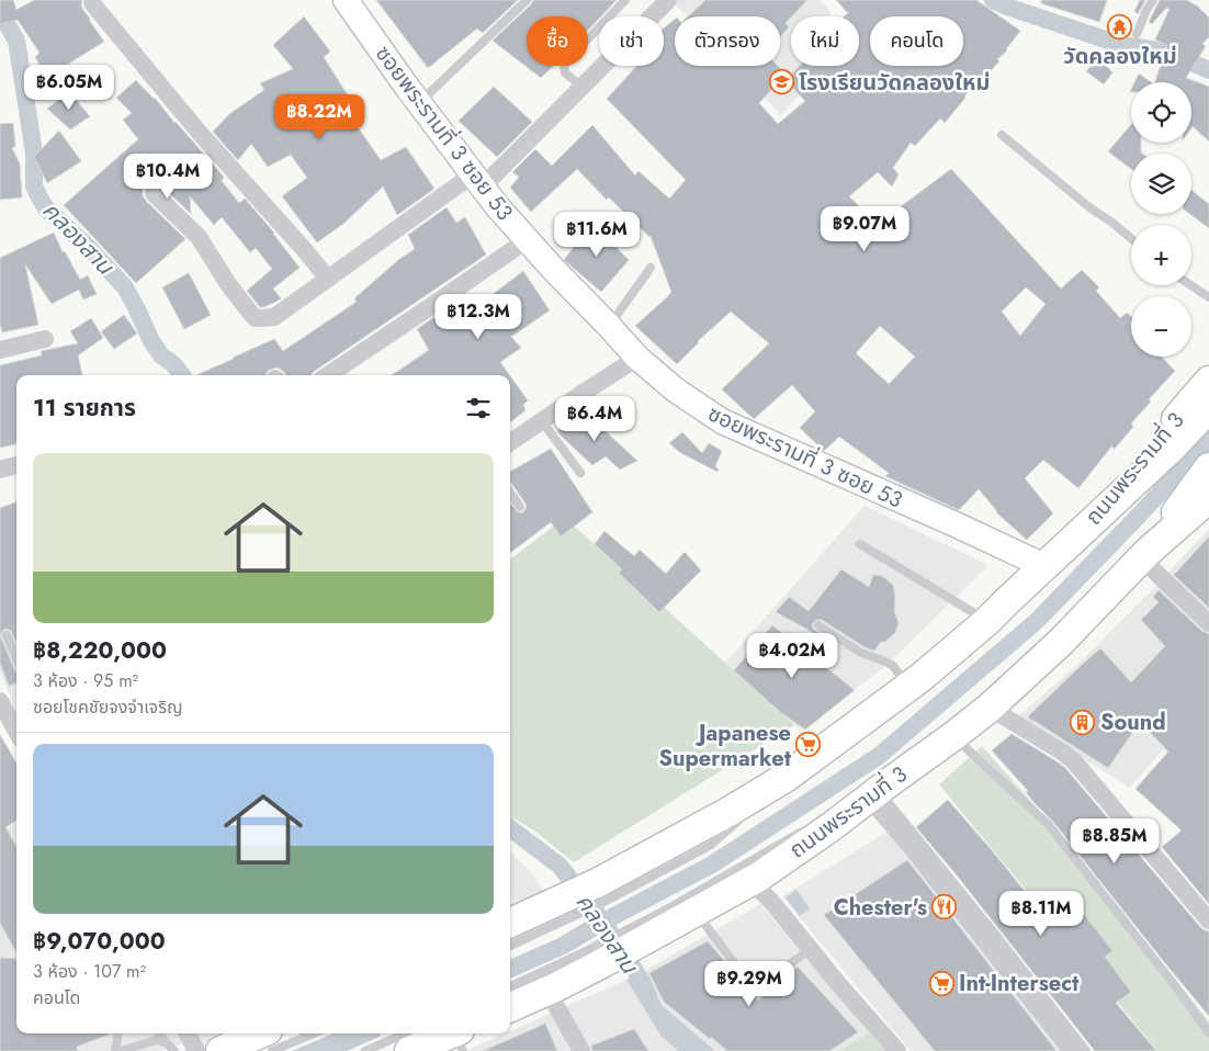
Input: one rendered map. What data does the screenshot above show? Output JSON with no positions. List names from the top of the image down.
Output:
{
  "streets": {
    "main road": ["ถนนพระรามที่ 3"],
    "street": ["ซอยพระรามที่ 3 ซอย 53"]
  },
  "crossings": [
    ["ซอยพระรามที่ 3 ซอย 53", "ถนนพระรามที่ 3"]
  ],
  "water": ["คลองสาน"],
  "places": {
    "temple": ["วัดคลองใหม่"],
    "school or university": ["โรงเรียนวัดคลองใหม่"],
    "building": ["Sound"],
    "supermarket": ["Japanese Supermarket", "Int-Intersect"],
    "restaurant": ["Chester's"]
  },
  "page": {
    "chip": [
      "ซื้อ",
      "เช่า",
      "ตัวกรอง",
      "ใหม่",
      "คอนโด"
    ],
    "price": [
      "฿6.05M",
      "฿8.22M",
      "฿10.4M",
      "฿9.07M",
      "฿11.6M",
      "฿12.3M",
      "฿6.4M",
      "฿4.02M",
      "฿8.85M",
      "฿8.11M",
      "฿9.29M"
    ],
    "map_buttons": ["+", "−"],
    "heading": "11 รายการ",
    "list": [
      {
        "name": "฿8,220,000",
        "note": "3 ห้อง · 95 m² · ซอยโชคชัยจงจำเจริญ"
      },
      {
        "name": "฿9,070,000",
        "note": "3 ห้อง · 107 m² · คอนโด"
      }
    ]
  }
}
